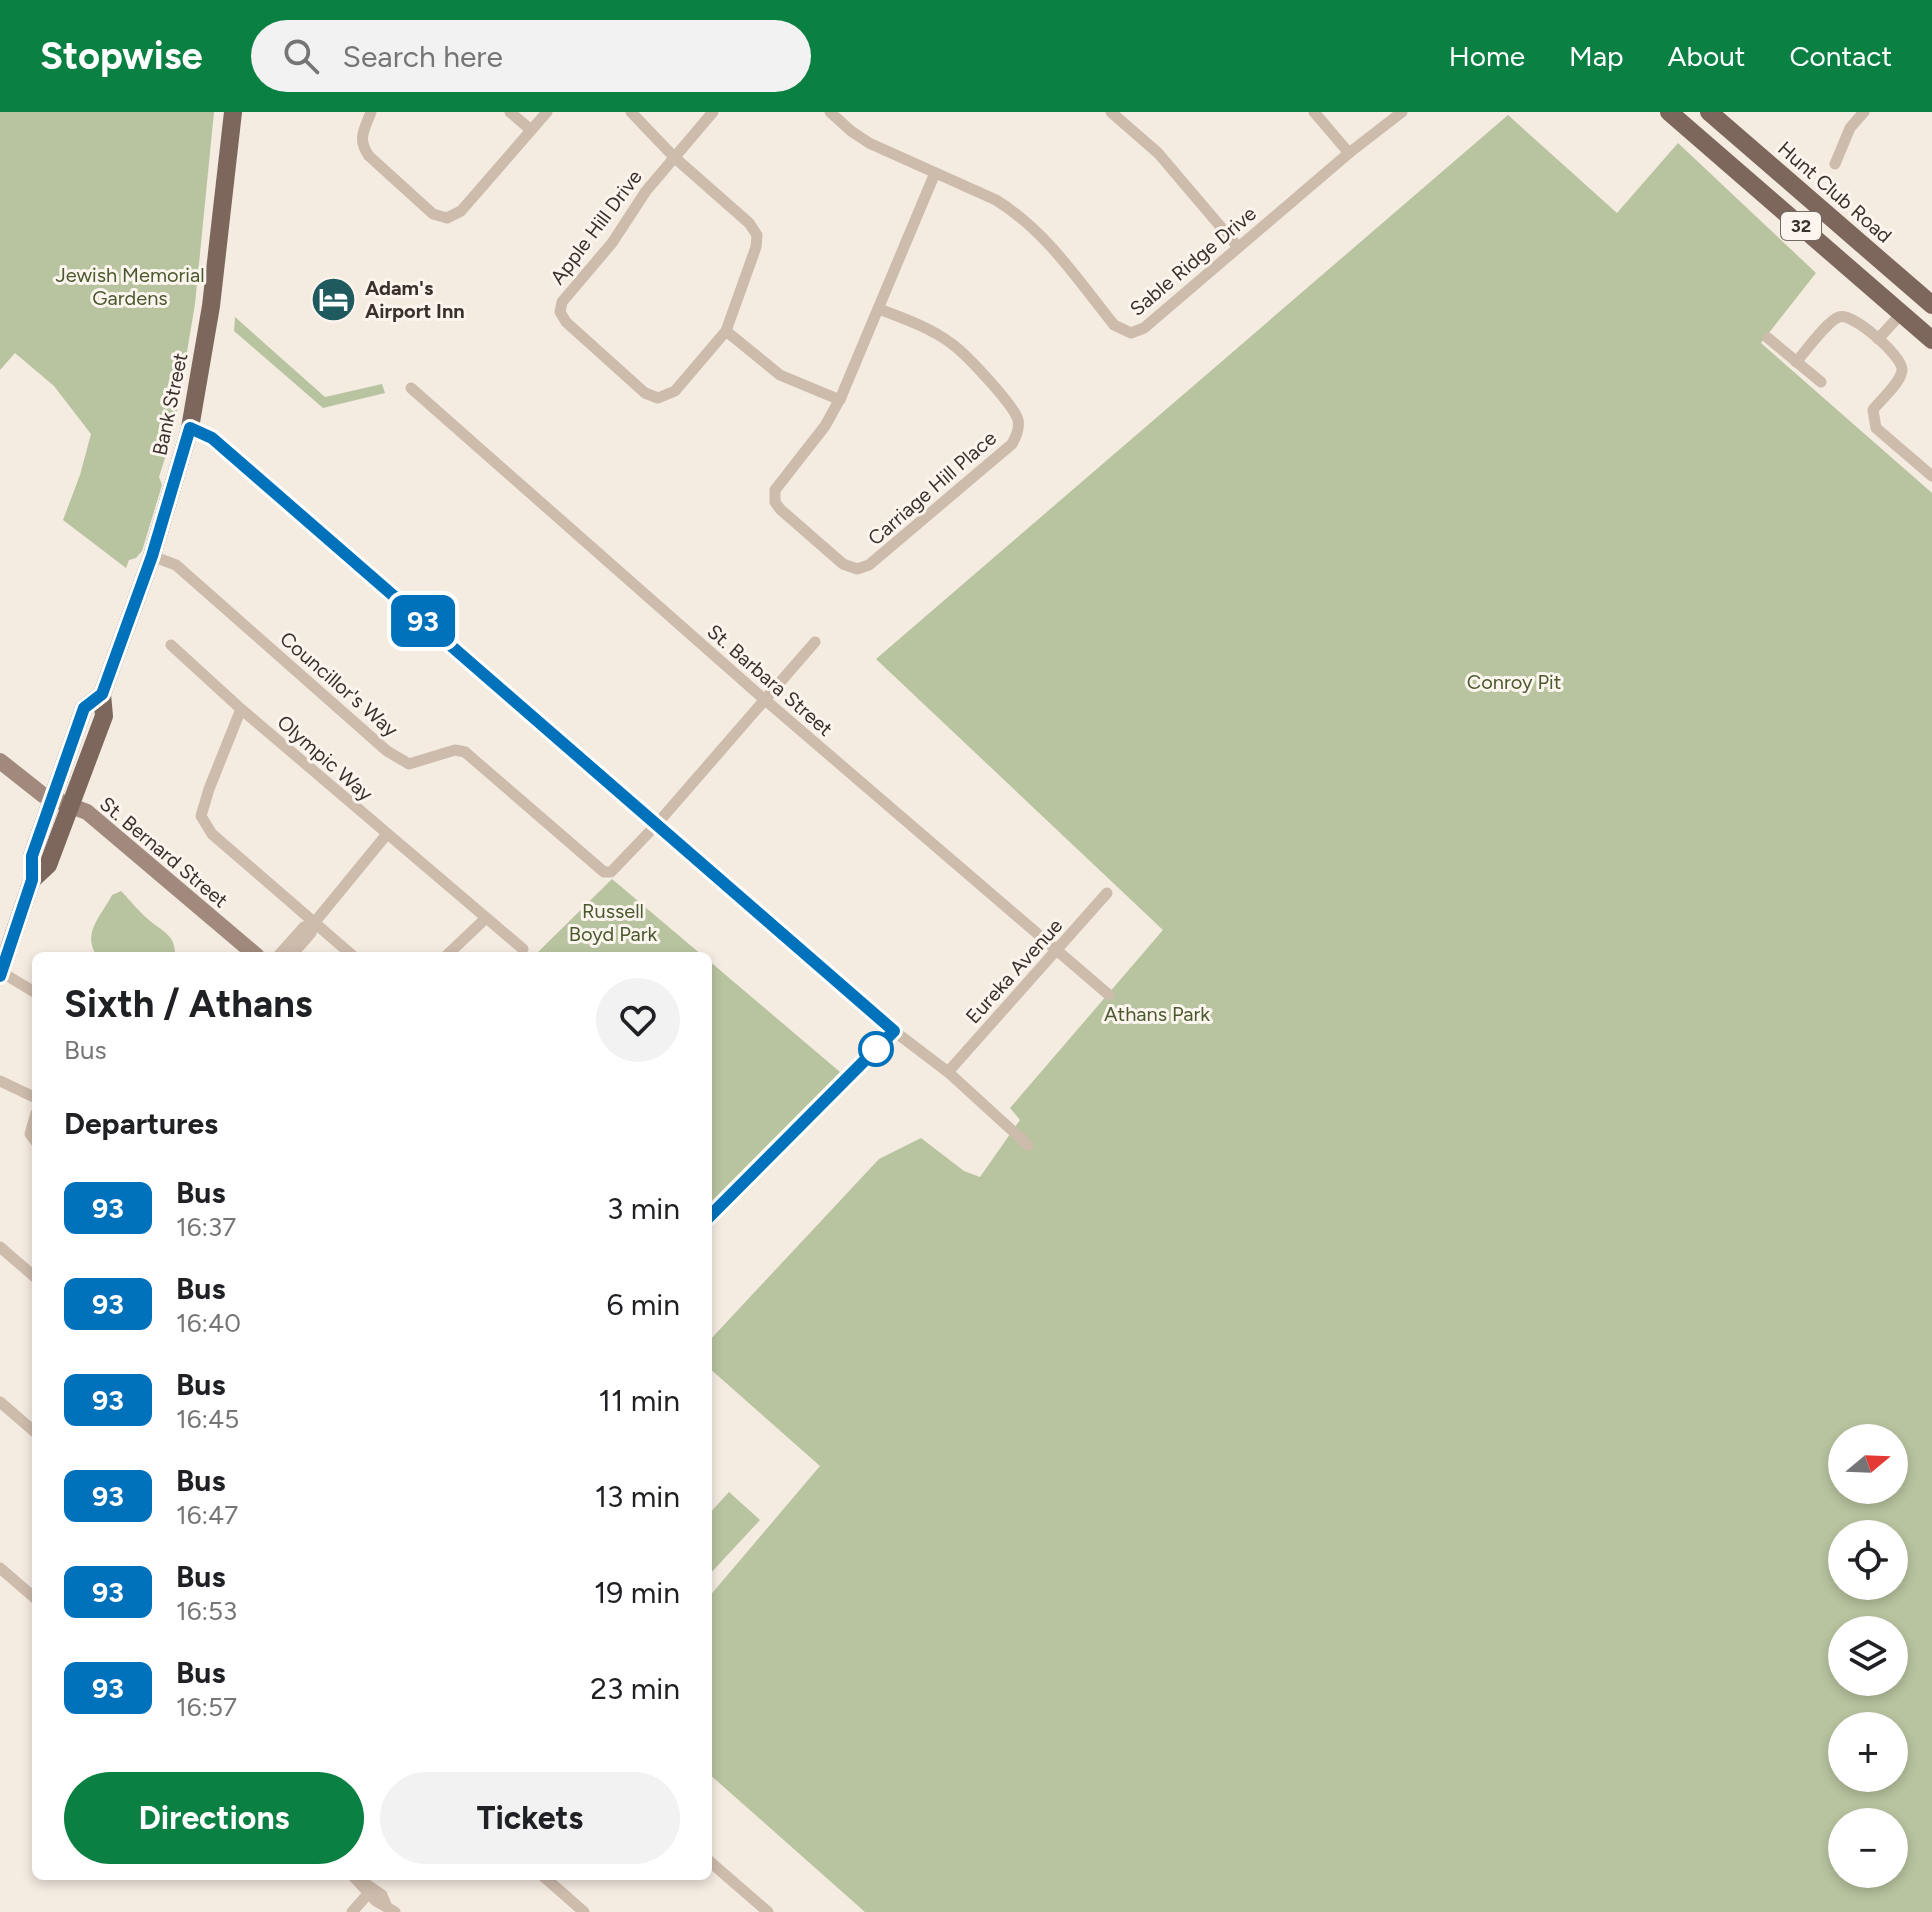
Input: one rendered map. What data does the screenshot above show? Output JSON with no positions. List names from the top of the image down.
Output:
{
  "streets": {
    "main road": ["Hunt Club Road", "32", "Bank Street"],
    "street": [
      "Apple Hill Drive",
      "Sable Ridge Drive",
      "Carriage Hill Place",
      "St. Barbara Street",
      "Councillor's Way",
      "Olympic Way",
      "St. Bernard Street",
      "Eureka Avenue"
    ]
  },
  "crossings": [
    ["Sable Ridge Drive", "Carriage Hill Place"],
    ["Bank Street", "Councillor's Way"],
    ["Bank Street", "St. Bernard Street"],
    ["St. Barbara Street", "Eureka Avenue"]
  ],
  "parks": [
    "Jewish Memorial Gardens",
    "Conroy Pit",
    "Russell Boyd Park",
    "Athans Park"
  ],
  "places": {
    "hotel": ["Adam's Airport Inn"]
  },
  "lines": ["bus line 93"],
  "north": "right",
  "page": {
    "header": "Stopwise",
    "search": "Search here",
    "nav": [
      "Home",
      "Map",
      "About",
      "Contact"
    ],
    "on_map": "93",
    "heading": [
      ["Sixth / Athans", "Bus"],
      "Departures"
    ],
    "list": [
      {
        "mark": "93",
        "name": "Bus",
        "note": "16:37",
        "value": "3 min"
      },
      {
        "mark": "93",
        "name": "Bus",
        "note": "16:40",
        "value": "6 min"
      },
      {
        "mark": "93",
        "name": "Bus",
        "note": "16:45",
        "value": "11 min"
      },
      {
        "mark": "93",
        "name": "Bus",
        "note": "16:47",
        "value": "13 min"
      },
      {
        "mark": "93",
        "name": "Bus",
        "note": "16:53",
        "value": "19 min"
      },
      {
        "mark": "93",
        "name": "Bus",
        "note": "16:57",
        "value": "23 min"
      }
    ],
    "map_buttons": ["+", "−"],
    "buttons": ["Directions", "Tickets"]
  }
}
